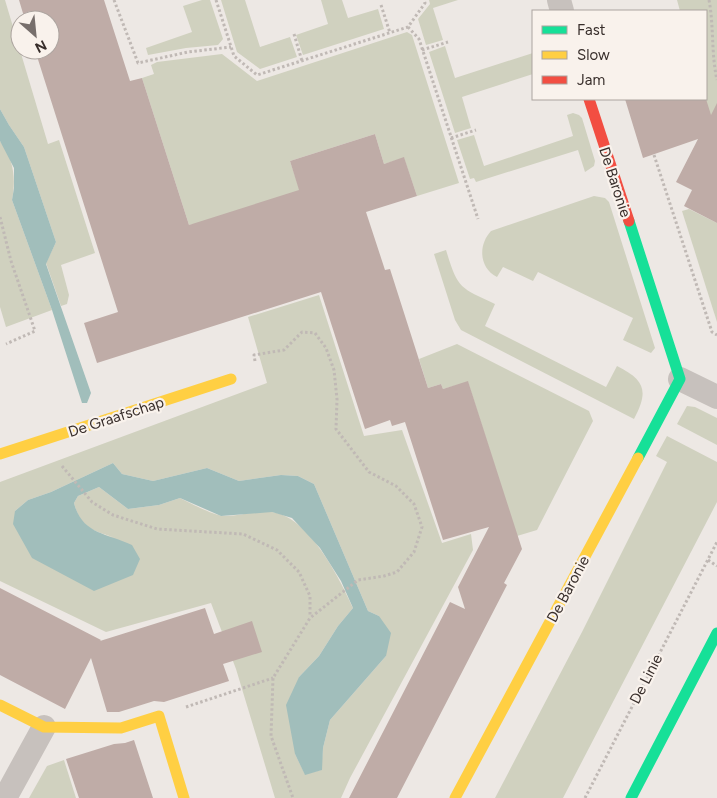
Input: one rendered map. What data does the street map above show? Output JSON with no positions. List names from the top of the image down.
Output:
{
  "streets": {
    "street": ["De Baronie", "De Graafschap"],
    "path": ["De Linie"]
  },
  "legend": ["Fast", "Slow", "Jam"],
  "north": "bottom right"
}
